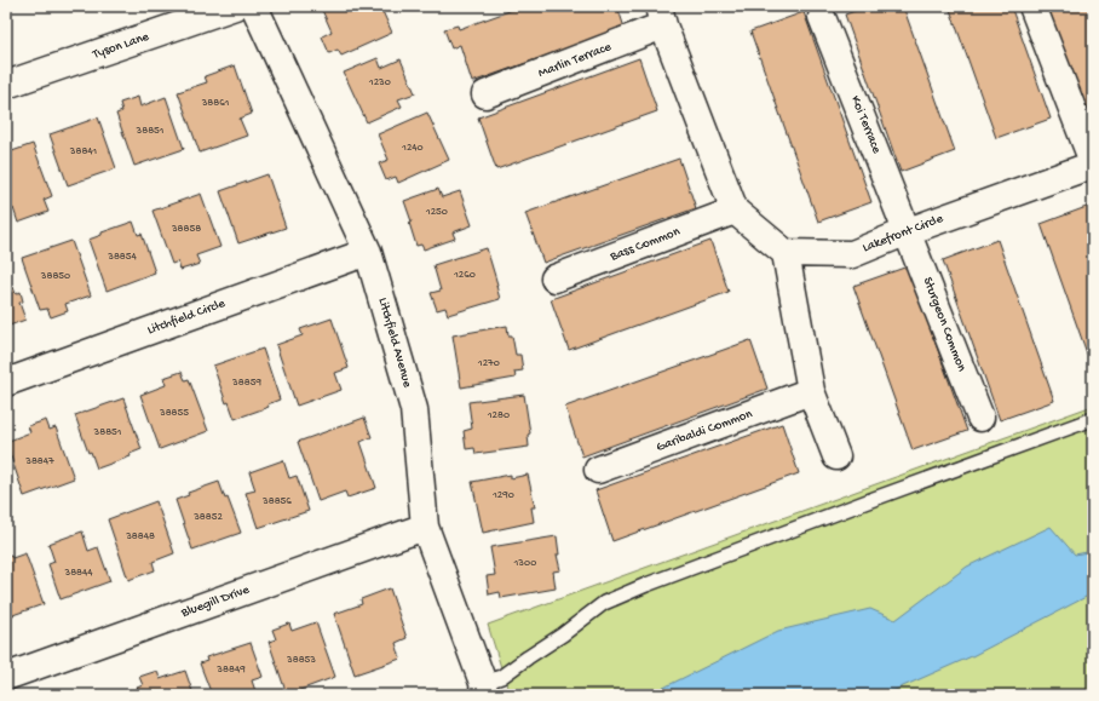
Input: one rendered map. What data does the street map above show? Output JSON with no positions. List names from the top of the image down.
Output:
{
  "streets": {
    "street": [
      "Tyson Lane",
      "Marlin Terrace",
      "Koi Terrace",
      "Lakefront Circle",
      "Bass Common",
      "Litchfield Circle",
      "Sturgeon Common",
      "Litchfield Avenue",
      "Garibaldi Common",
      "Bluegill Drive"
    ]
  },
  "crossings": [
    ["Koi Terrace", "Lakefront Circle"],
    ["Koi Terrace", "Sturgeon Common"],
    ["Lakefront Circle", "Sturgeon Common"],
    ["Litchfield Circle", "Litchfield Avenue"],
    ["Litchfield Avenue", "Bluegill Drive"]
  ],
  "house_numbers": [
    "1230",
    "38861",
    "38851",
    "1240",
    "38841",
    "1250",
    "38858",
    "38854",
    "1260",
    "38850",
    "1270",
    "38859",
    "38855",
    "1280",
    "38851",
    "38847",
    "1290",
    "38856",
    "38852",
    "38848",
    "1300",
    "38844",
    "38853",
    "38849"
  ]
}
